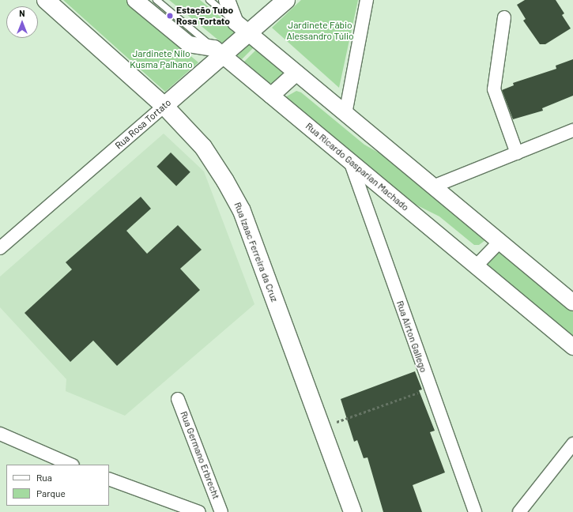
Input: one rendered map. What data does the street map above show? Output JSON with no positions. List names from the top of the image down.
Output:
{
  "streets": {
    "main road": ["Rua Rosa Tortato", "Rua Izaac Ferreira da Cruz"],
    "street": ["Rua Ricardo Gasparian Machado", "Rua Airton Gallego", "Rua Germano Erbrecht"]
  },
  "crossings": [
    ["Rua Rosa Tortato", "Rua Ricardo Gasparian Machado"],
    ["Rua Rosa Tortato", "Rua Izaac Ferreira da Cruz"],
    ["Rua Ricardo Gasparian Machado", "Rua Airton Gallego"]
  ],
  "parks": ["Jardinete Fábio Alessandro Túlio", "Jardinete Nilo Kusma Palhano"],
  "places": ["Estação Tubo Rosa Tortato"],
  "legend": ["Rua", "Parque"],
  "north": "top"
}
